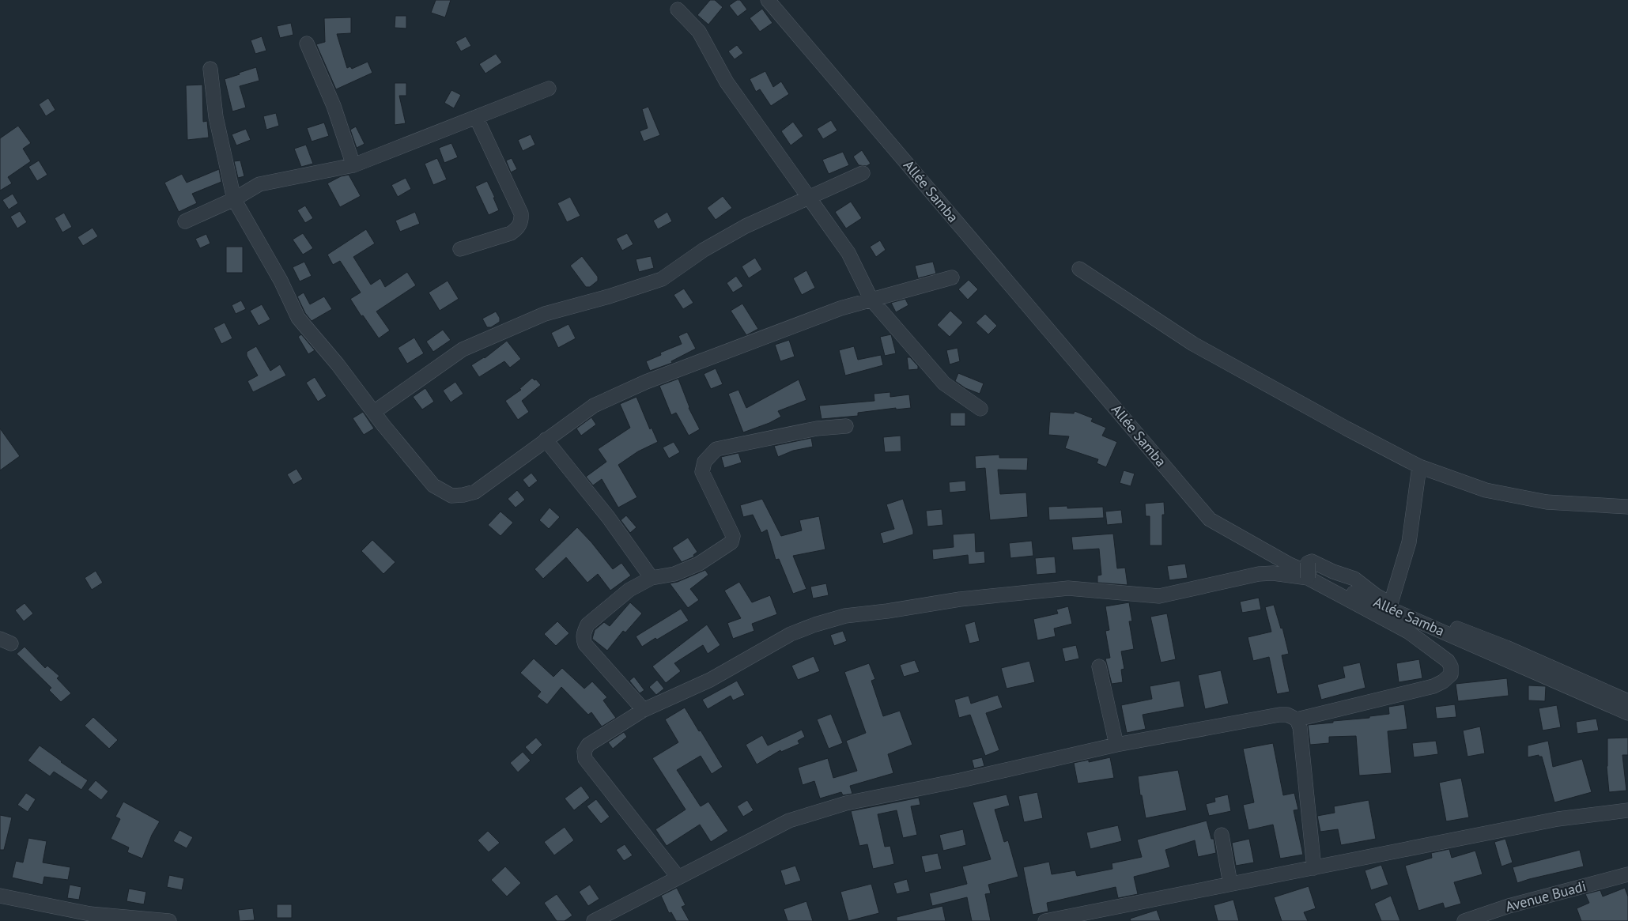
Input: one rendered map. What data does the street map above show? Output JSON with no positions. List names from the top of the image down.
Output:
{
  "streets": {
    "street": ["Allée Samba", "Avenue Buadi"]
  }
}
